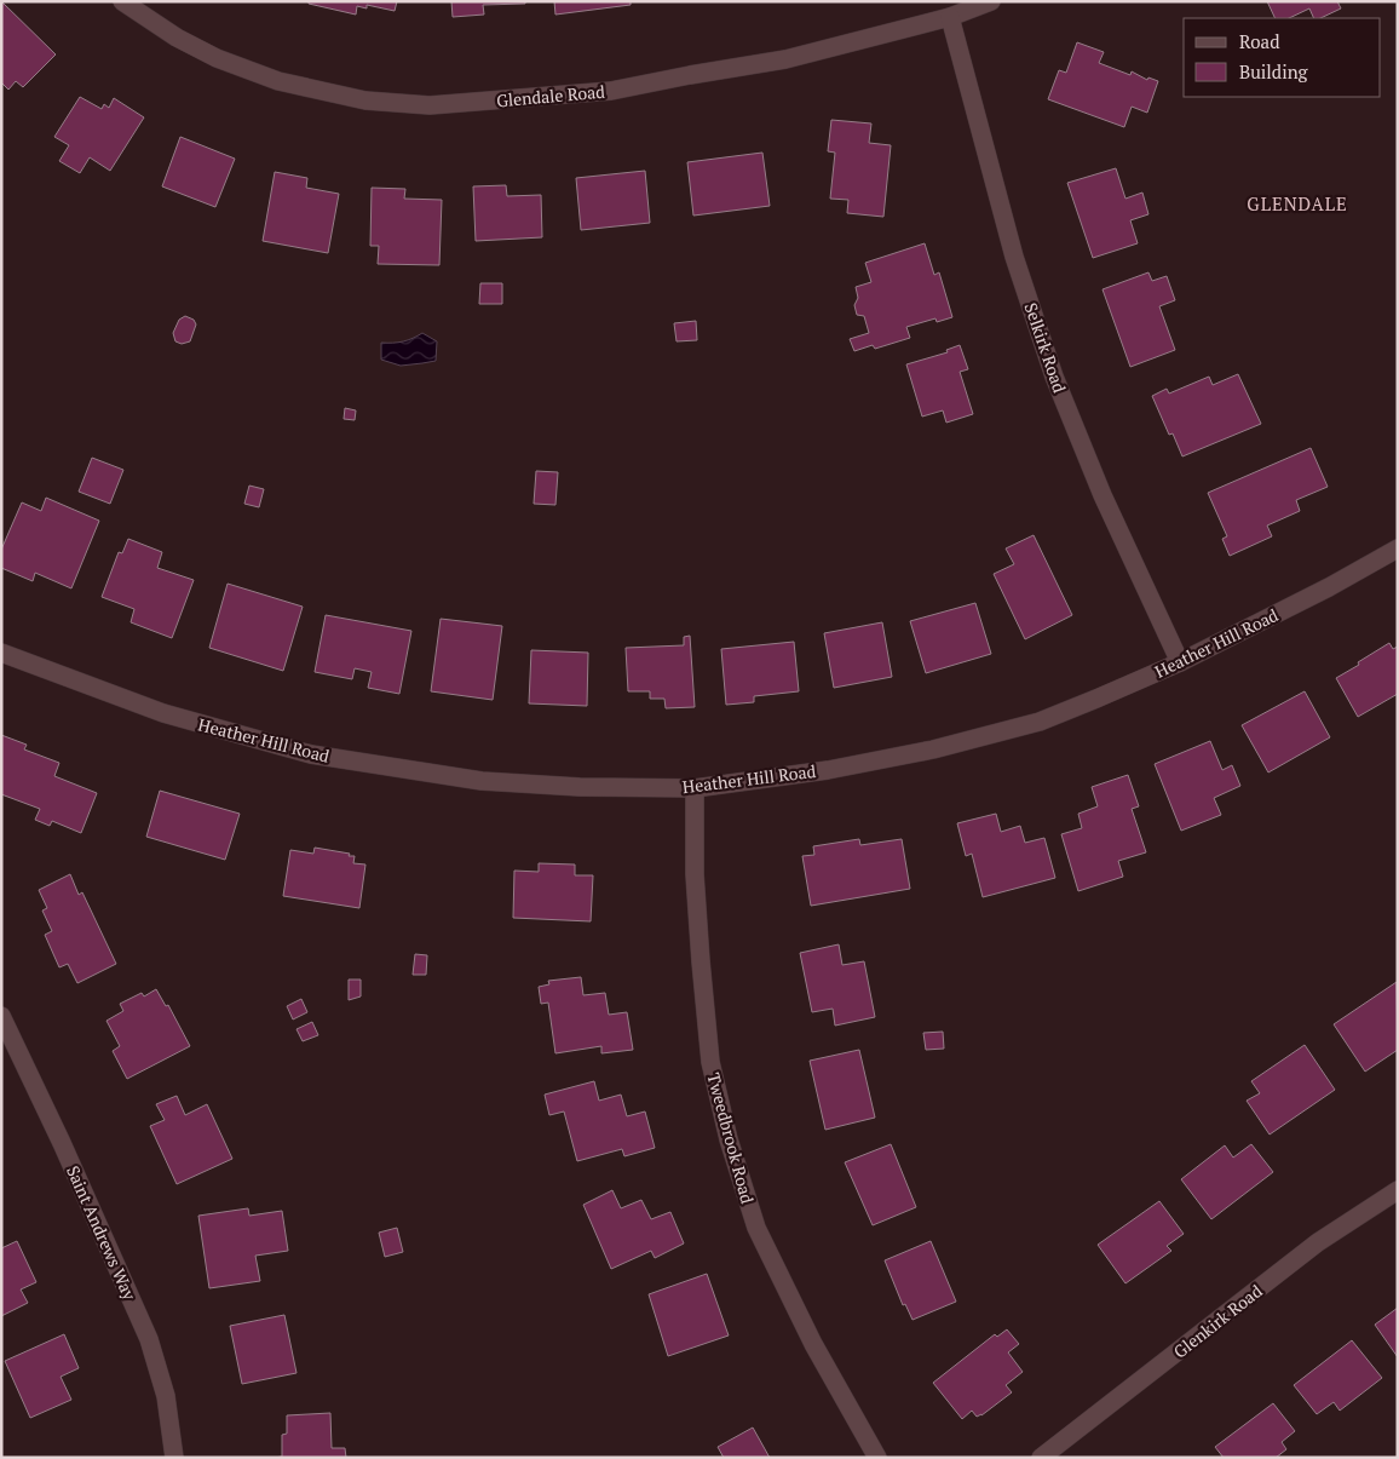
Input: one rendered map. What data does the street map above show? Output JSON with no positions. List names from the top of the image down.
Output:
{
  "streets": {
    "street": [
      "Glendale Road",
      "Selkirk Road",
      "Heather Hill Road",
      "Tweedbrook Road",
      "Saint Andrews Way",
      "Glenkirk Road"
    ]
  },
  "crossings": [
    ["Glendale Road", "Selkirk Road"],
    ["Selkirk Road", "Heather Hill Road"],
    ["Heather Hill Road", "Tweedbrook Road"]
  ],
  "districts": ["GLENDALE"],
  "legend": ["Road", "Building"]
}
